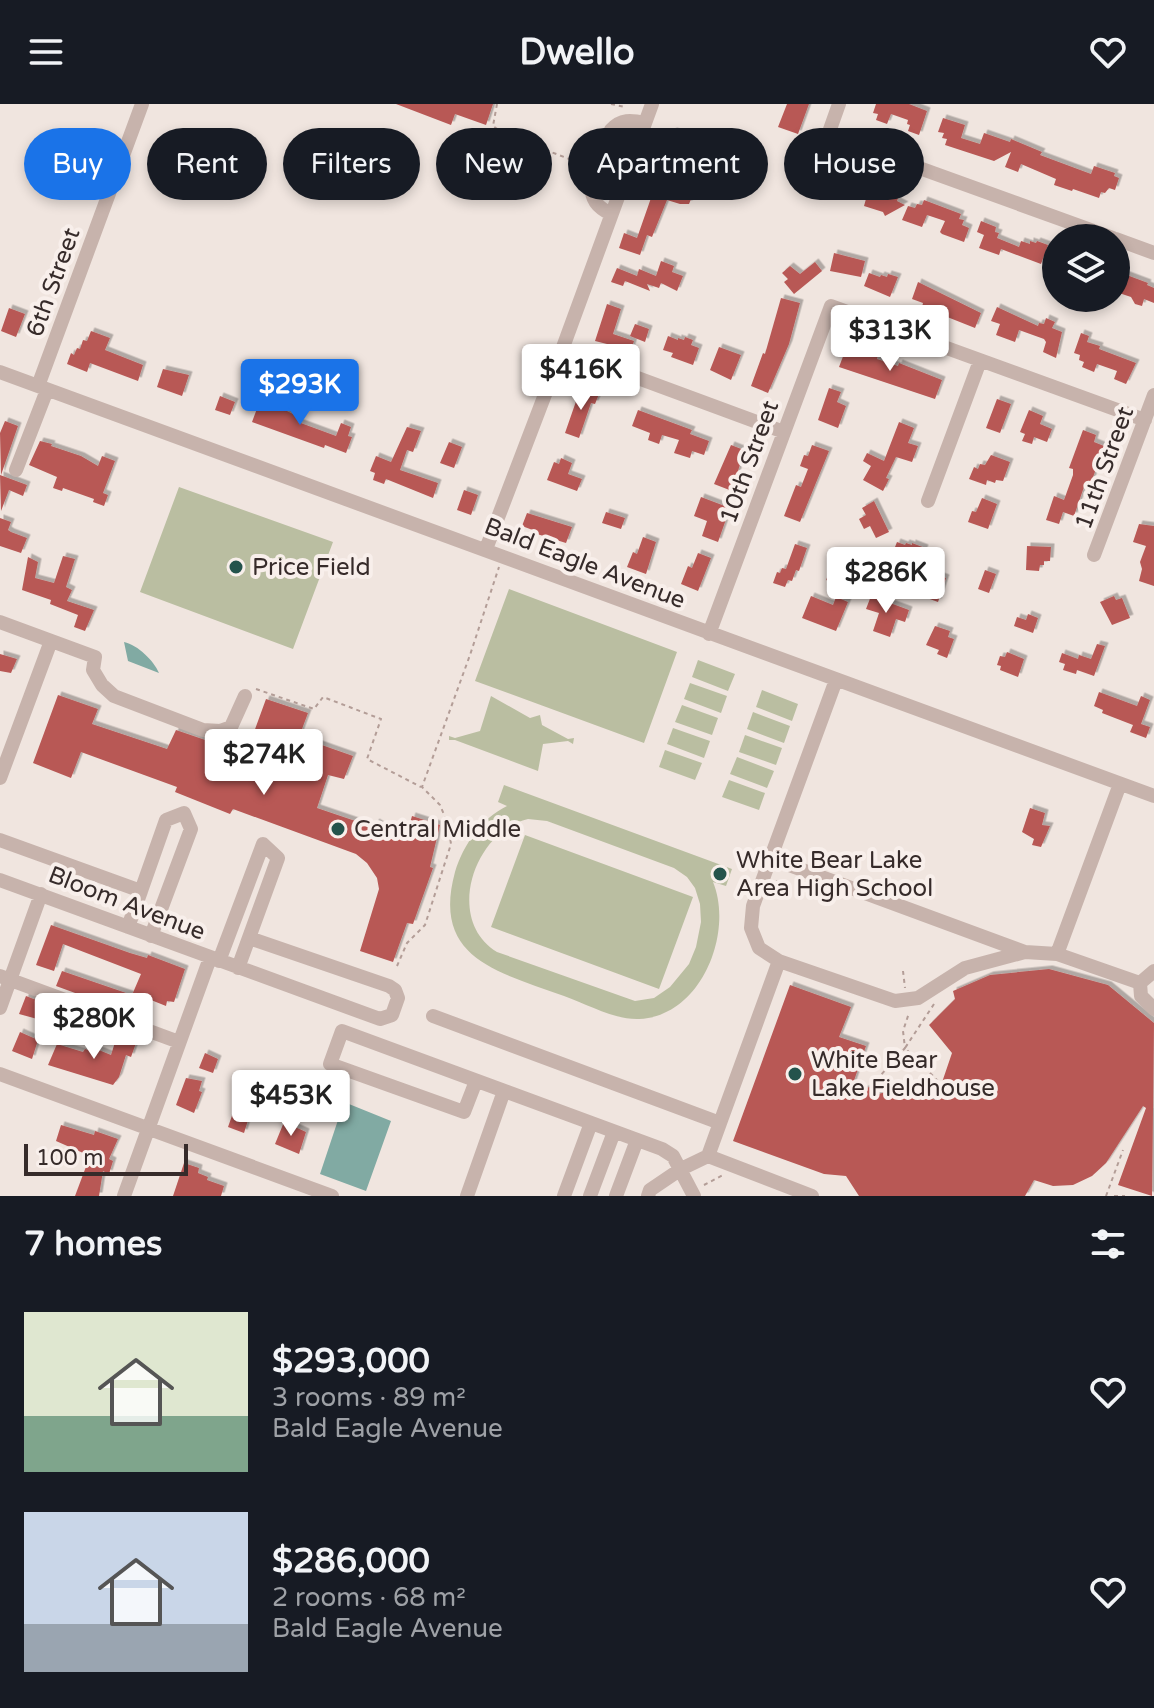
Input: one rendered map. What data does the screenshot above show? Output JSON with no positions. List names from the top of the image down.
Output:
{
  "streets": {
    "street": [
      "6th Street",
      "10th Street",
      "11th Street",
      "Bald Eagle Avenue",
      "Bloom Avenue"
    ]
  },
  "crossings": [
    ["6th Street", "Bald Eagle Avenue"],
    ["10th Street", "Bald Eagle Avenue"]
  ],
  "places": [
    "Price Field",
    "Central Middle",
    "White Bear Lake Area High School",
    "White Bear Lake Fieldhouse"
  ],
  "scale_bar": "100 m",
  "page": {
    "header": "Dwello",
    "chip": [
      "Buy",
      "Rent",
      "Filters",
      "New",
      "Apartment",
      "House"
    ],
    "price": [
      "$313K",
      "$416K",
      "$293K",
      "$286K",
      "$274K",
      "$280K",
      "$453K"
    ],
    "scale": "100 m",
    "heading": "7 homes",
    "list": [
      {
        "name": "$293,000",
        "note": "3 rooms · 89 m² · Bald Eagle Avenue"
      },
      {
        "name": "$286,000",
        "note": "2 rooms · 68 m² · Bald Eagle Avenue"
      }
    ]
  }
}
